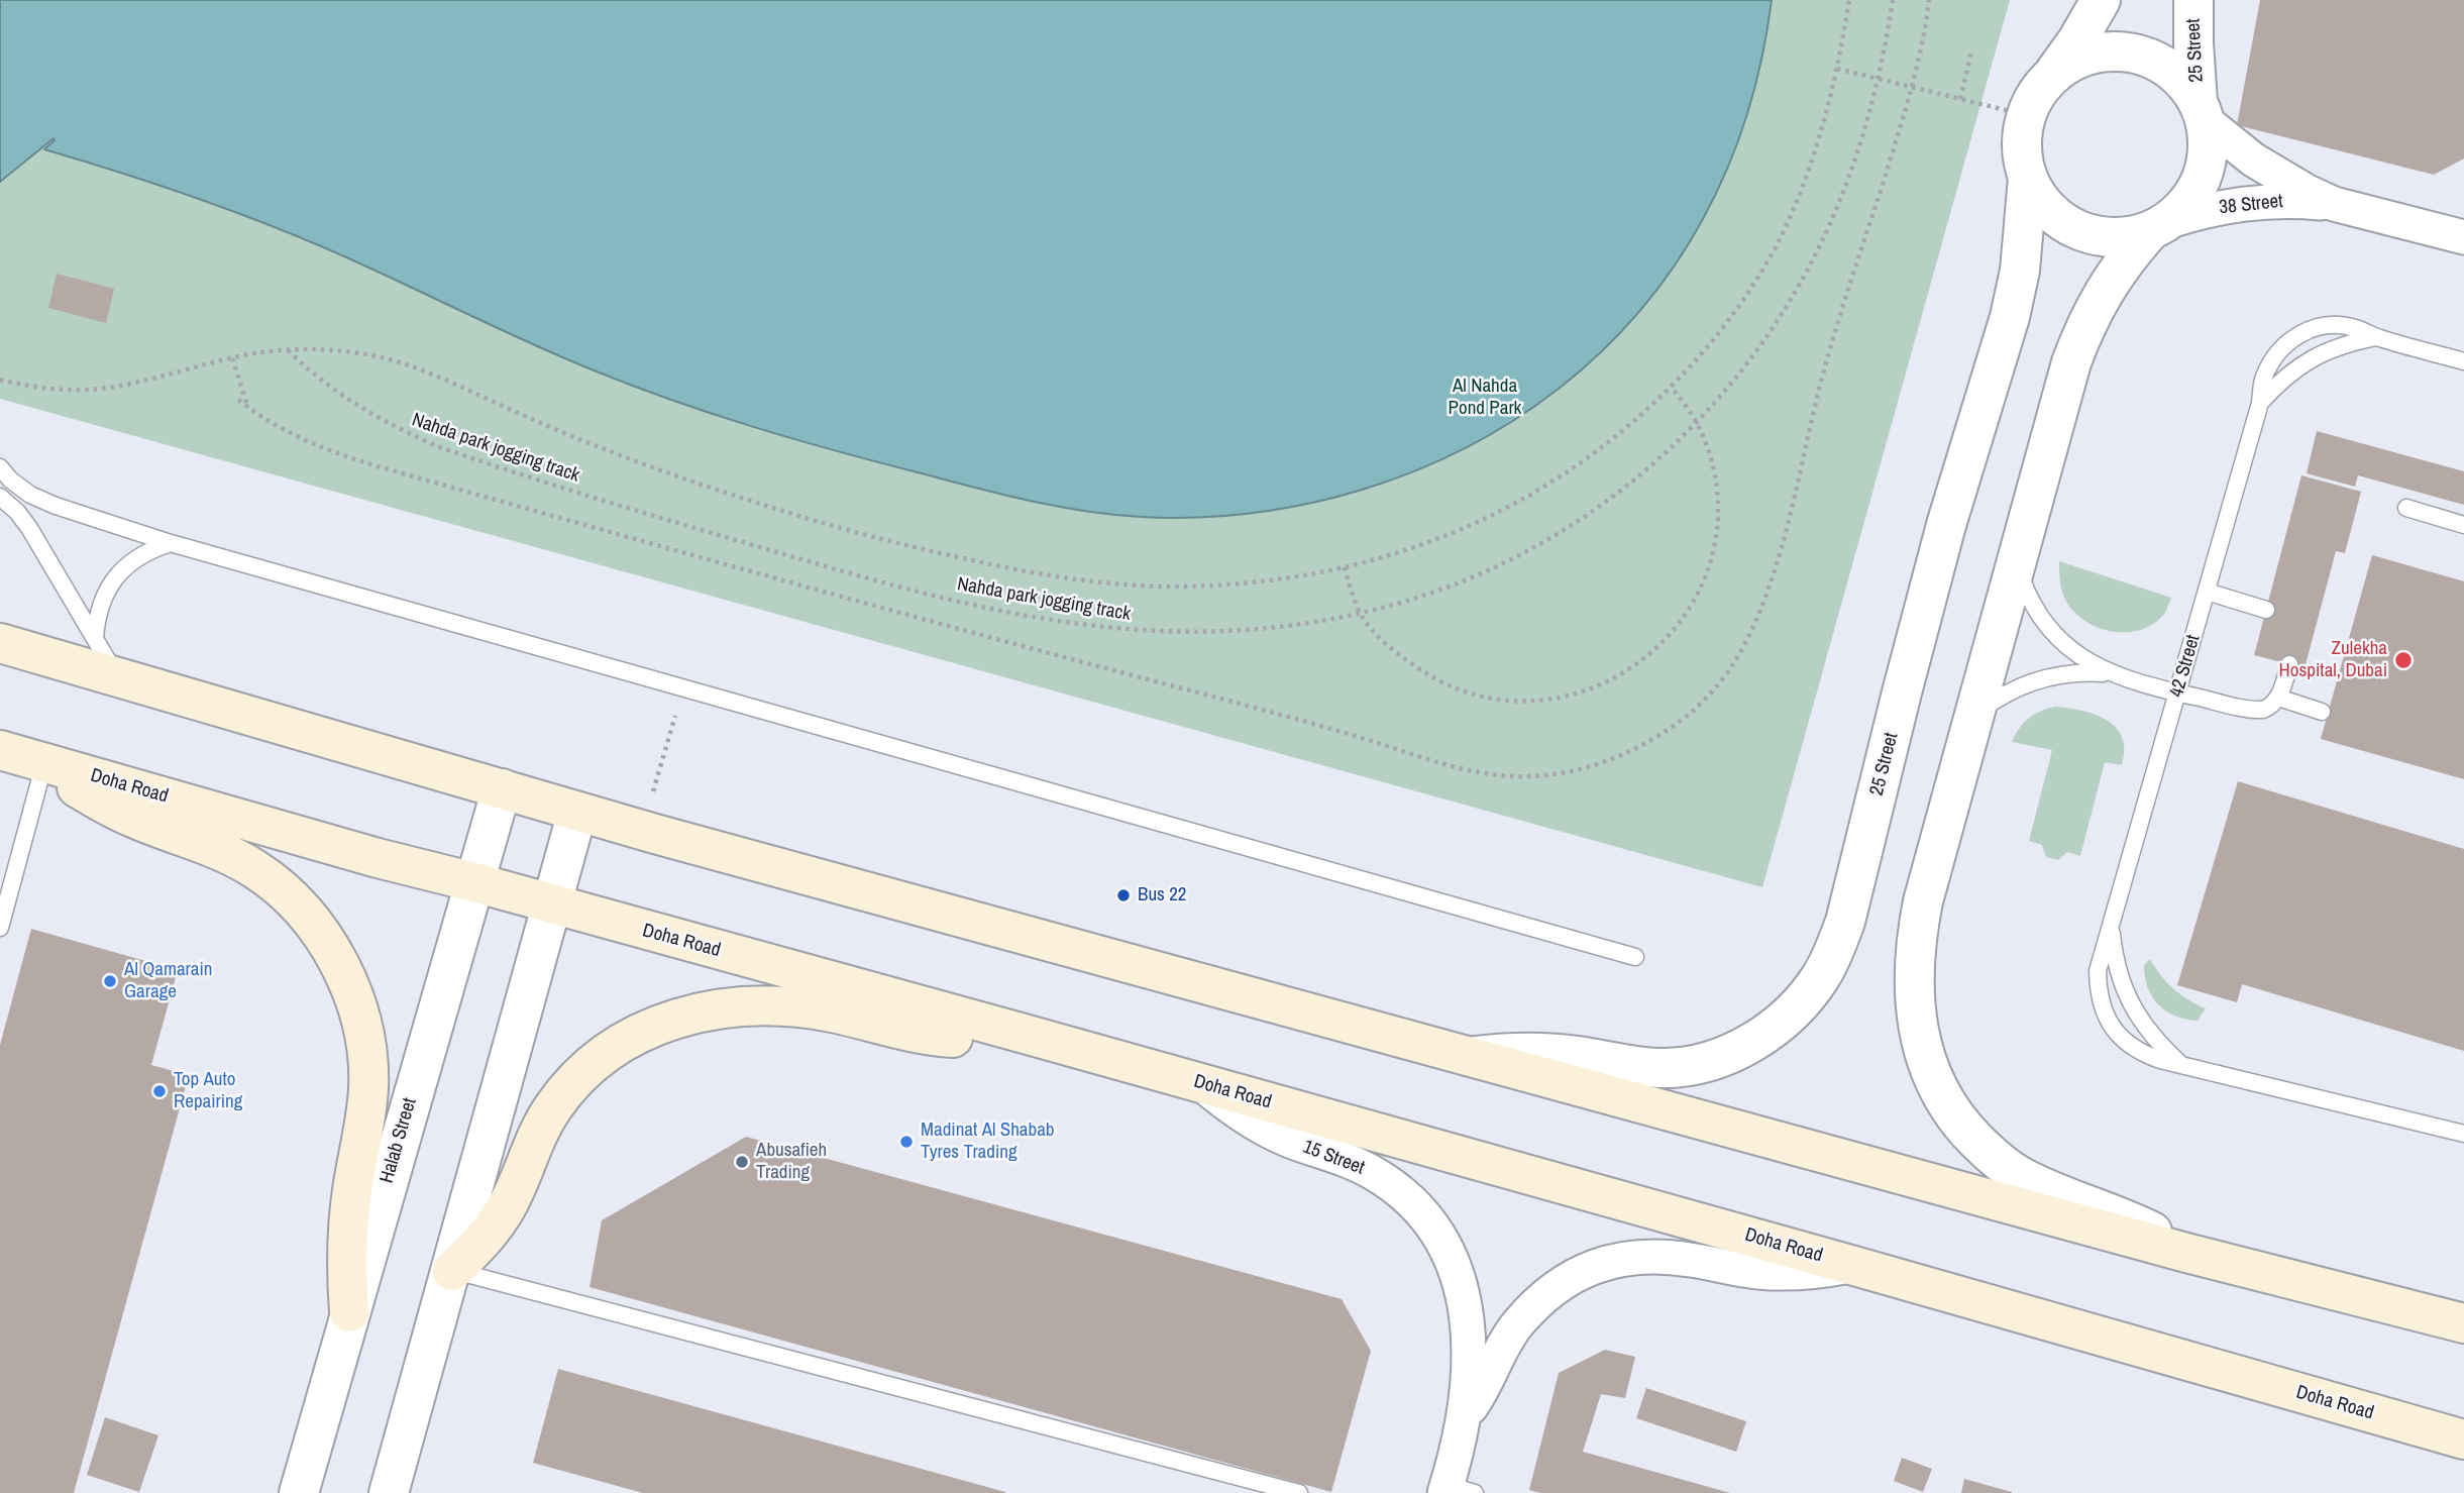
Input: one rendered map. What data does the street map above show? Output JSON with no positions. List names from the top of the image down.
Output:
{
  "streets": {
    "main road": ["Doha Road"],
    "street": [
      "25 Street",
      "38 Street",
      "Halab Street",
      "15 Street"
    ],
    "lane": ["42 Street"],
    "path": ["Nahda park jogging track"]
  },
  "crossings": [
    ["25 Street", "38 Street"],
    ["Doha Road", "Halab Street"],
    ["Doha Road", "15 Street"]
  ],
  "parks": ["Al Nahda Pond Park"],
  "places": [
    "Zulekha Hospital, Dubai",
    "Bus 22",
    "Al Qamarain Garage",
    "Top Auto Repairing",
    "Madinat Al Shabab Tyres Trading",
    "Abusafieh Trading"
  ]
}
